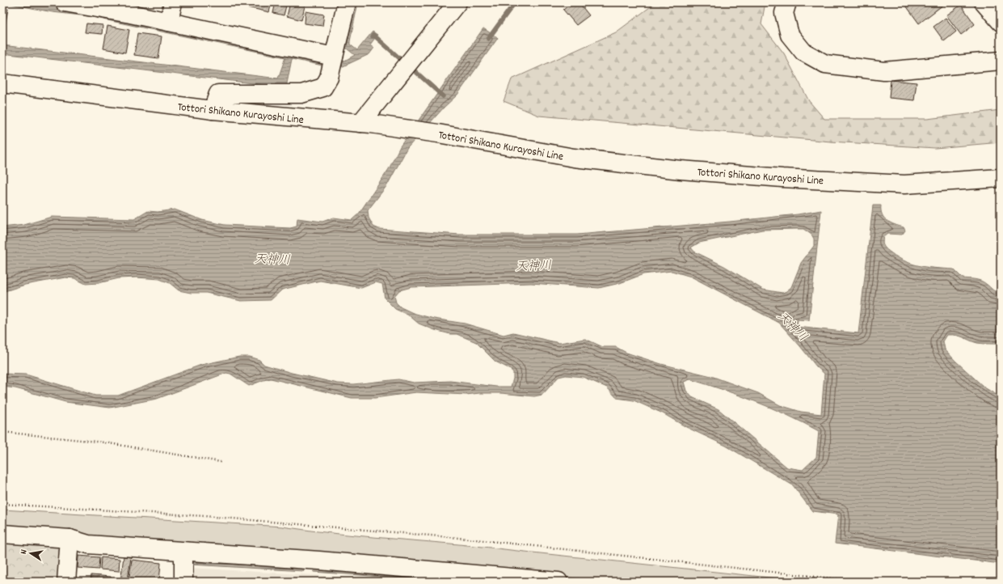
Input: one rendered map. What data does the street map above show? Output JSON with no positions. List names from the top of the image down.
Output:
{
  "streets": {
    "street": ["Tottori Shikano Kurayoshi Line"]
  },
  "water": ["天神川"],
  "north": "left"
}
